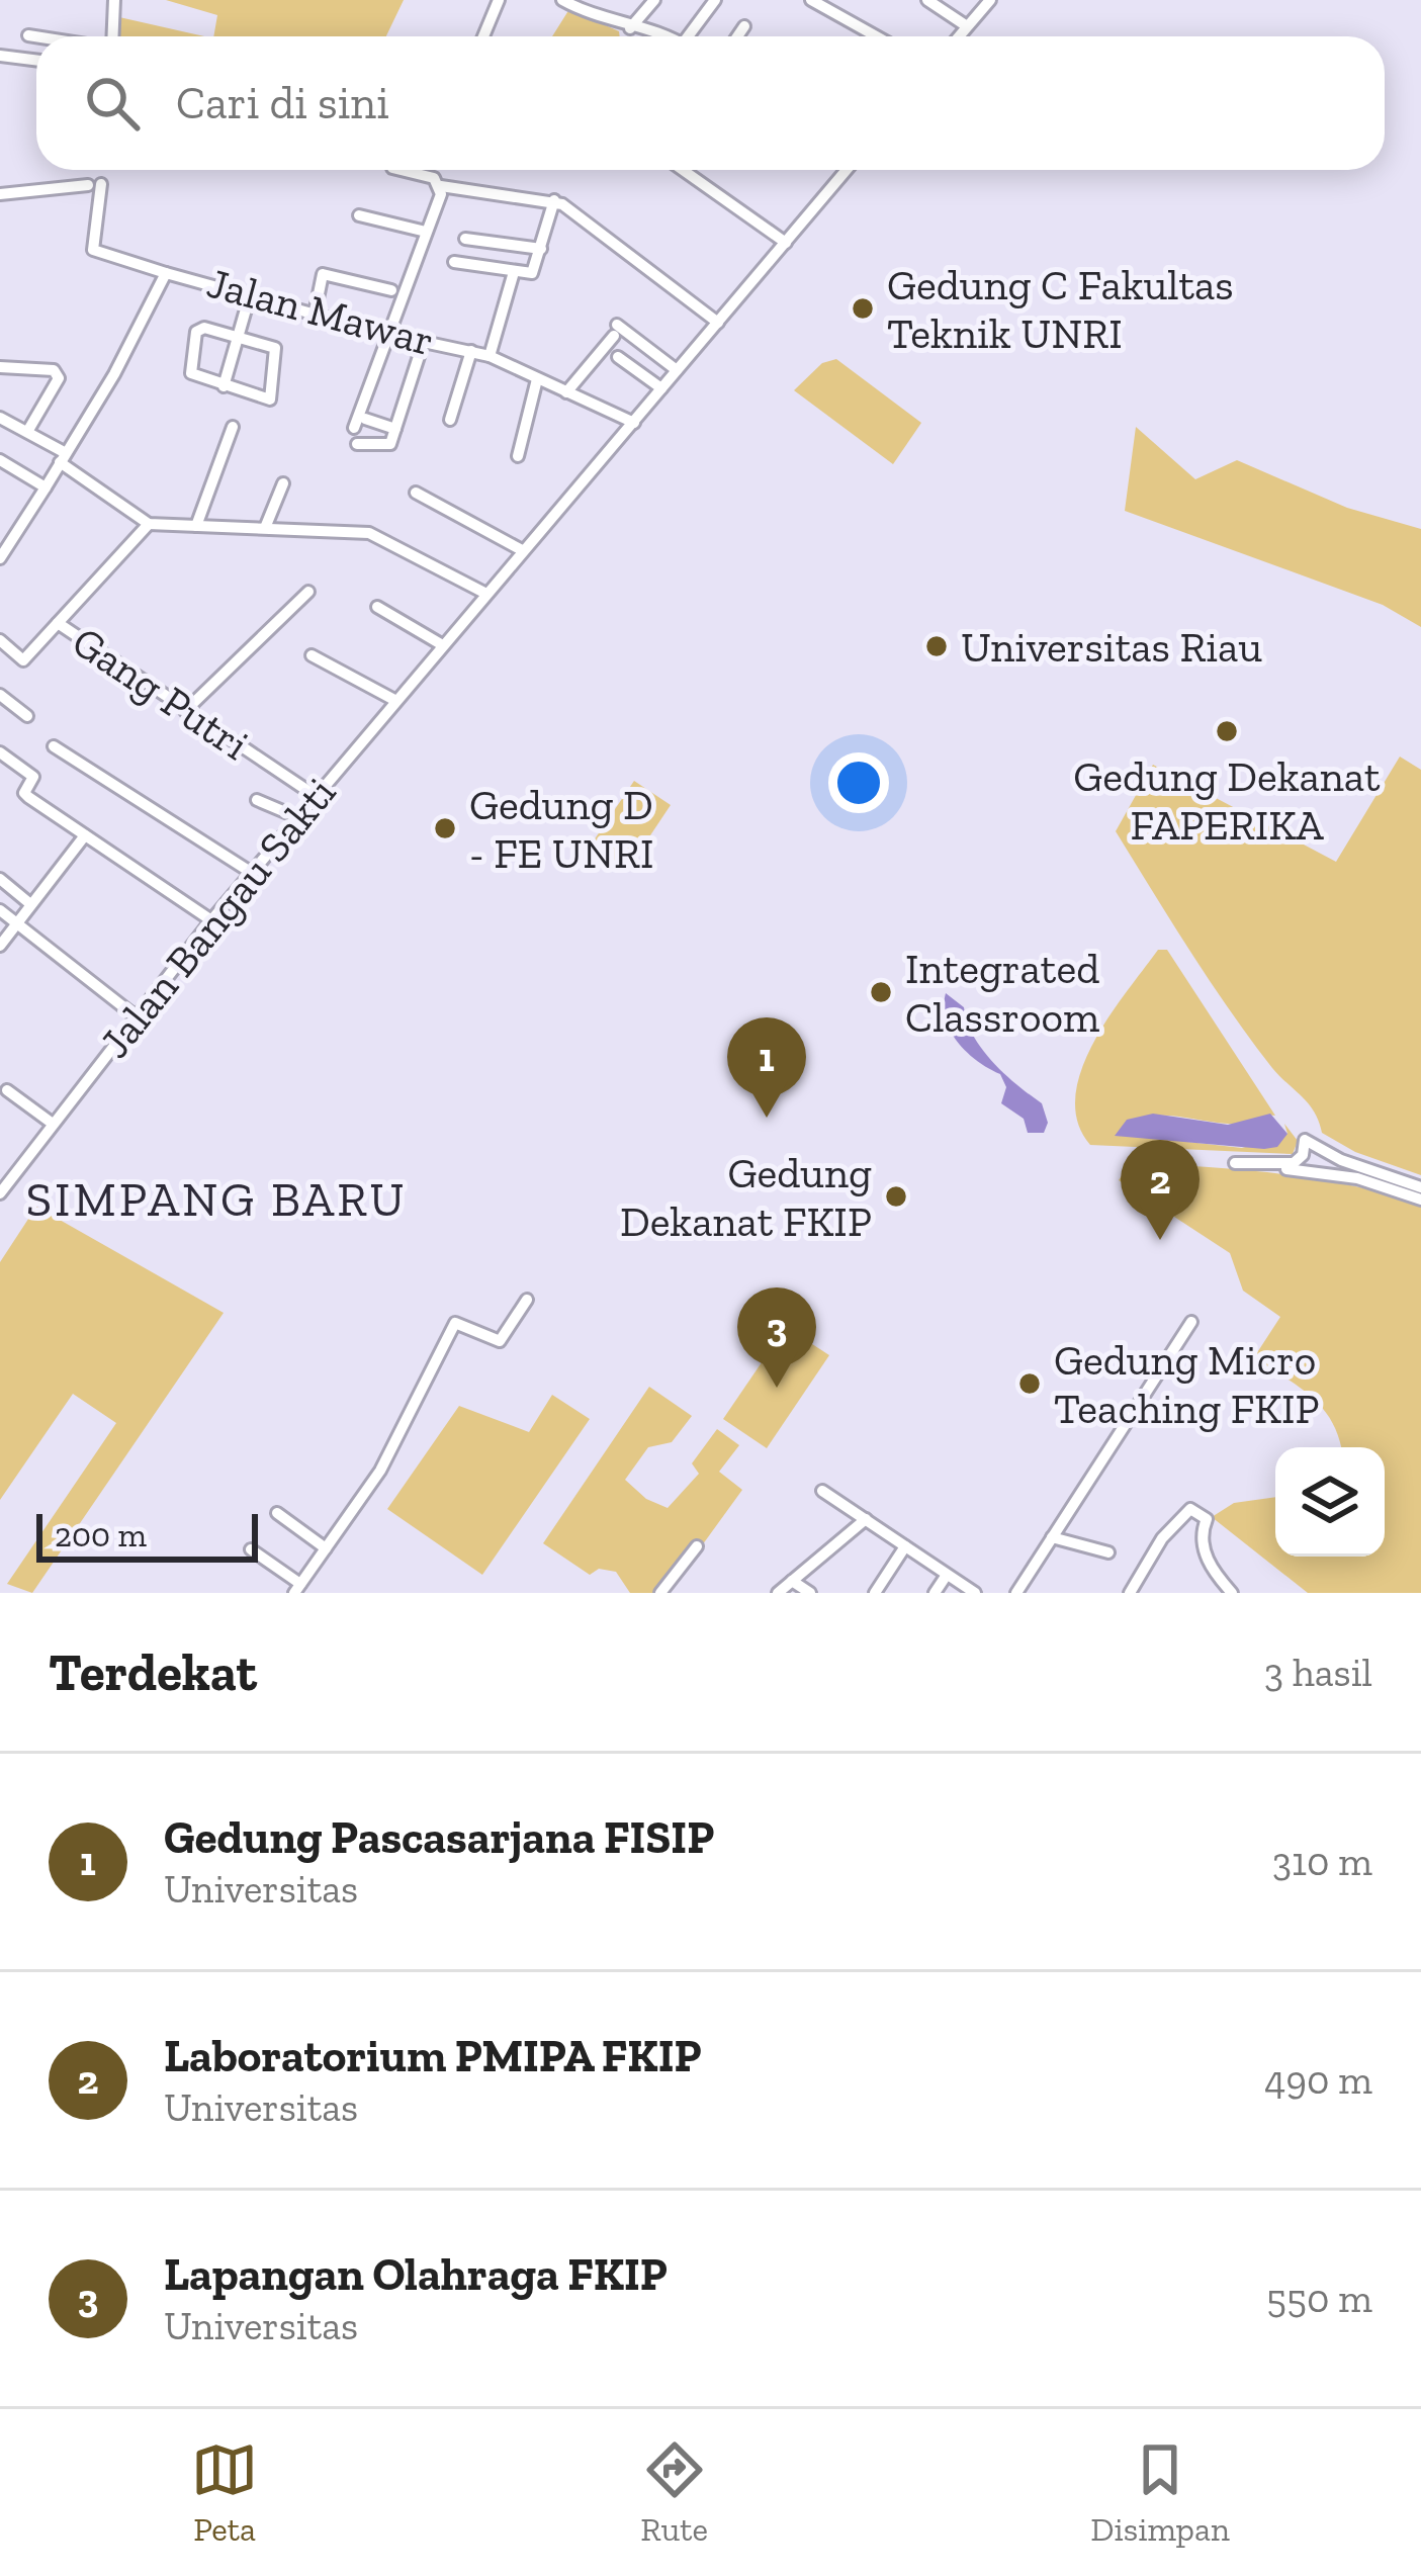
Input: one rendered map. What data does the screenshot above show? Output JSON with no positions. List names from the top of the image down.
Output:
{
  "streets": {
    "street": ["Jalan Mawar", "Gang Putri", "Jalan Bangau Sakti"]
  },
  "crossings": [
    ["Jalan Mawar", "Jalan Bangau Sakti"],
    ["Gang Putri", "Jalan Bangau Sakti"]
  ],
  "districts": ["SIMPANG BARU"],
  "places": [
    "Gedung C Fakultas Teknik UNRI",
    "Universitas Riau",
    "Gedung Dekanat FAPERIKA",
    "Gedung D - FE UNRI",
    "Integrated Classroom",
    "Gedung Dekanat FKIP",
    "Gedung Micro Teaching FKIP"
  ],
  "scale_bar": "200 m",
  "page": {
    "search": "Cari di sini",
    "pins": ["1", "2", "3"],
    "scale": "200 m",
    "heading": ["Terdekat", "3 hasil"],
    "list": [
      {
        "mark": "1",
        "name": "Gedung Pascasarjana FISIP",
        "note": "Universitas",
        "value": "310 m"
      },
      {
        "mark": "2",
        "name": "Laboratorium PMIPA FKIP",
        "note": "Universitas",
        "value": "490 m"
      },
      {
        "mark": "3",
        "name": "Lapangan Olahraga FKIP",
        "note": "Universitas",
        "value": "550 m"
      }
    ],
    "nav": ["Peta", "Rute", "Disimpan"]
  }
}
